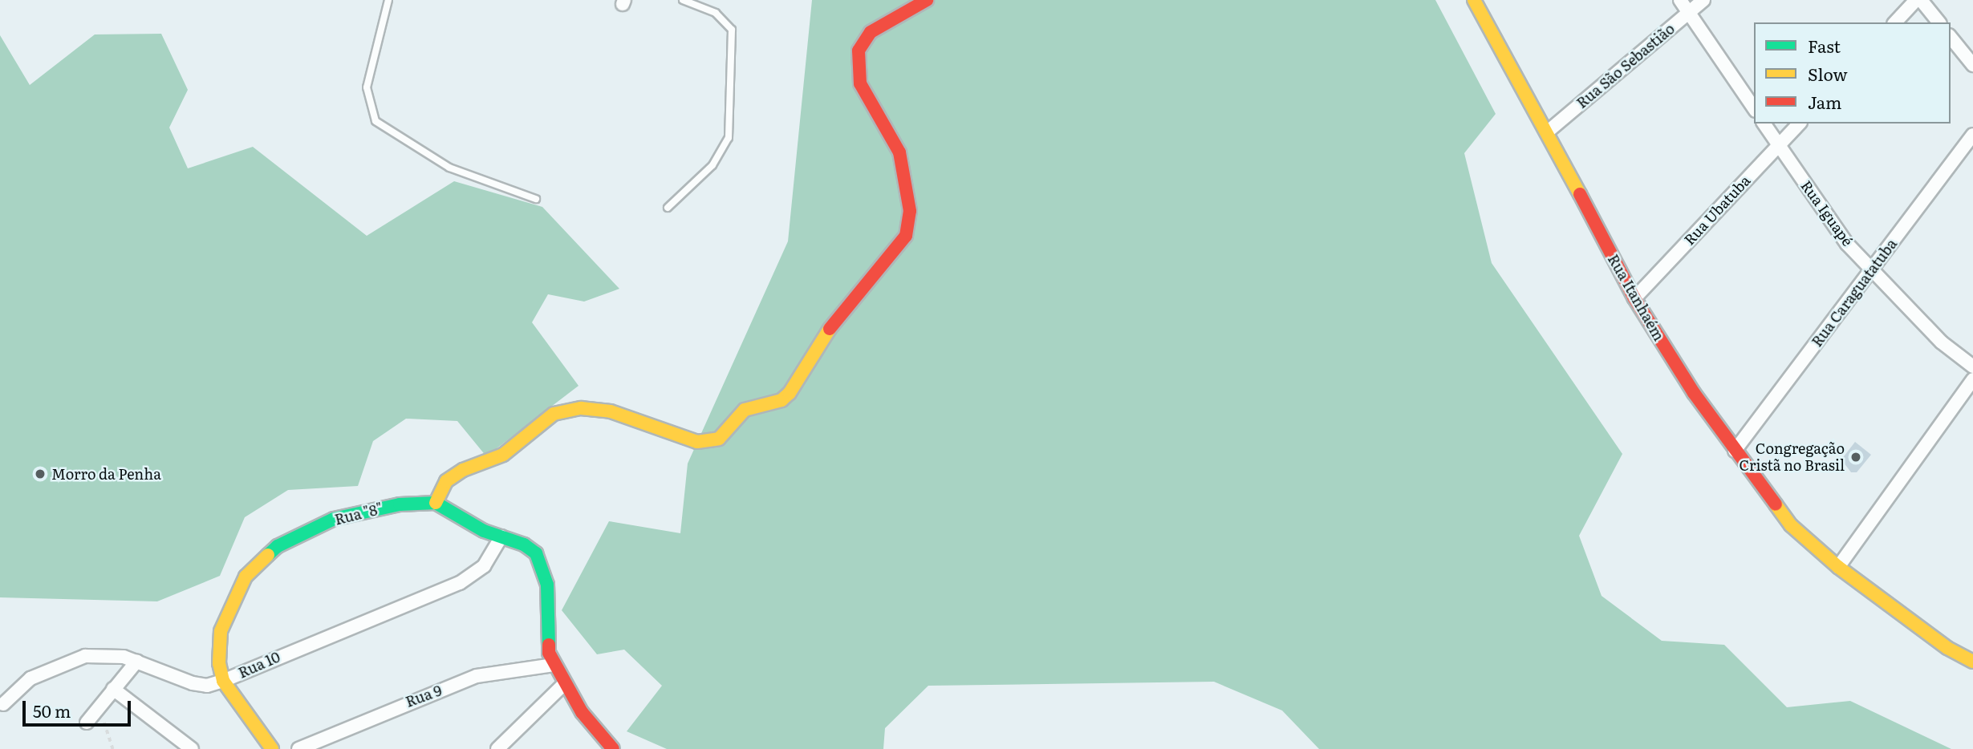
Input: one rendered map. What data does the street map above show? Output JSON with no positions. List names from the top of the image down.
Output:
{
  "streets": {
    "street": [
      "Rua São Sebastião",
      "Rua Ubatuba",
      "Rua Iguapé",
      "Rua Caraguatatuba",
      "Rua Itanhaém",
      "Rua \"8\"",
      "Rua 10",
      "Rua 9"
    ]
  },
  "crossings": [
    ["Rua São Sebastião", "Rua Itanhaém"],
    ["Rua Ubatuba", "Rua Iguapé"],
    ["Rua Ubatuba", "Rua Itanhaém"],
    ["Rua Iguapé", "Rua Caraguatatuba"],
    ["Rua Caraguatatuba", "Rua Itanhaém"],
    ["Rua \"8\"", "Rua 10"]
  ],
  "places": ["Congregação Cristã no Brasil", "Morro da Penha"],
  "legend": ["Fast", "Slow", "Jam"],
  "scale_bar": "50 m"
}
